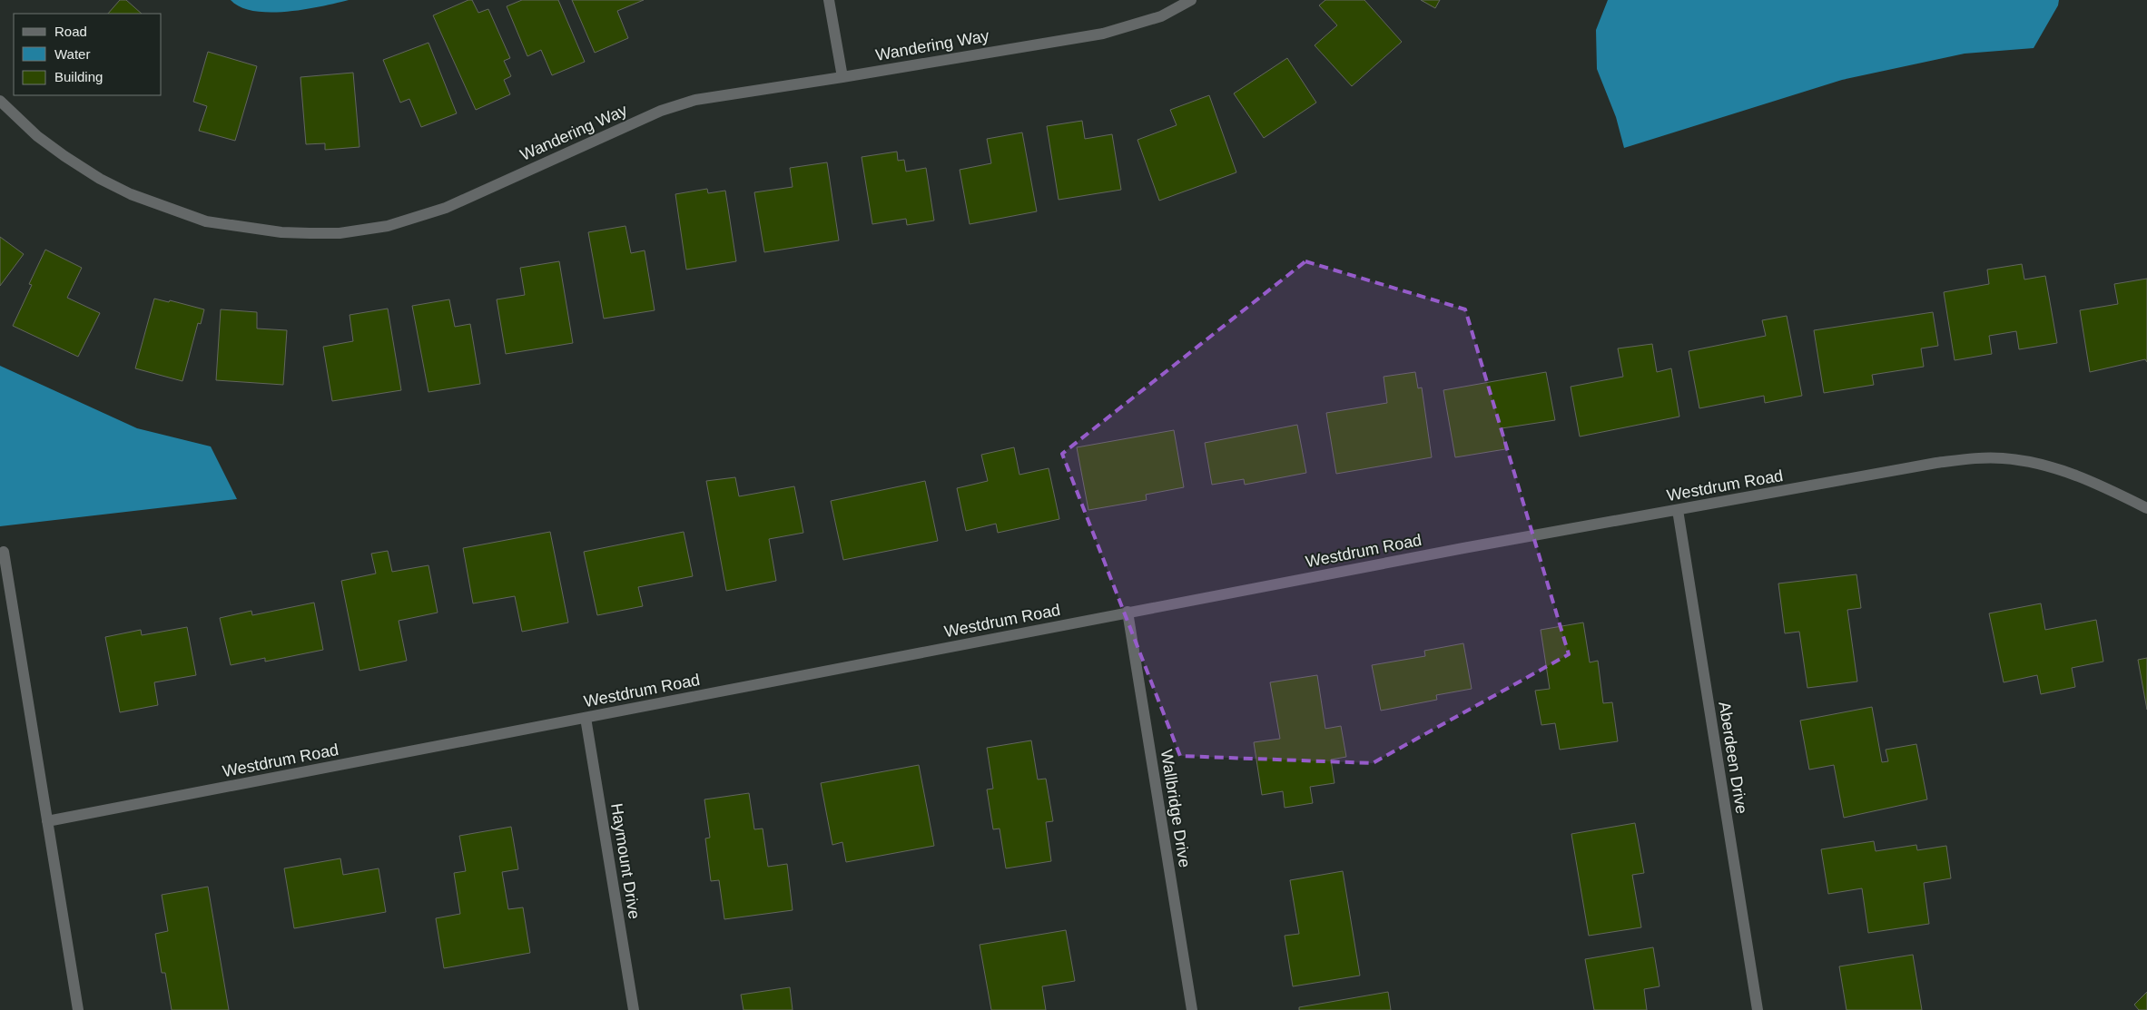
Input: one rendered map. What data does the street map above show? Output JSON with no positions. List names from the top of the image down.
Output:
{
  "streets": {
    "street": [
      "Wandering Way",
      "Westdrum Road",
      "Aberdeen Drive",
      "Wallbridge Drive",
      "Haymount Drive"
    ]
  },
  "crossings": [
    ["Westdrum Road", "Aberdeen Drive"],
    ["Westdrum Road", "Wallbridge Drive"],
    ["Westdrum Road", "Haymount Drive"]
  ],
  "legend": ["Road", "Water", "Building"]
}
